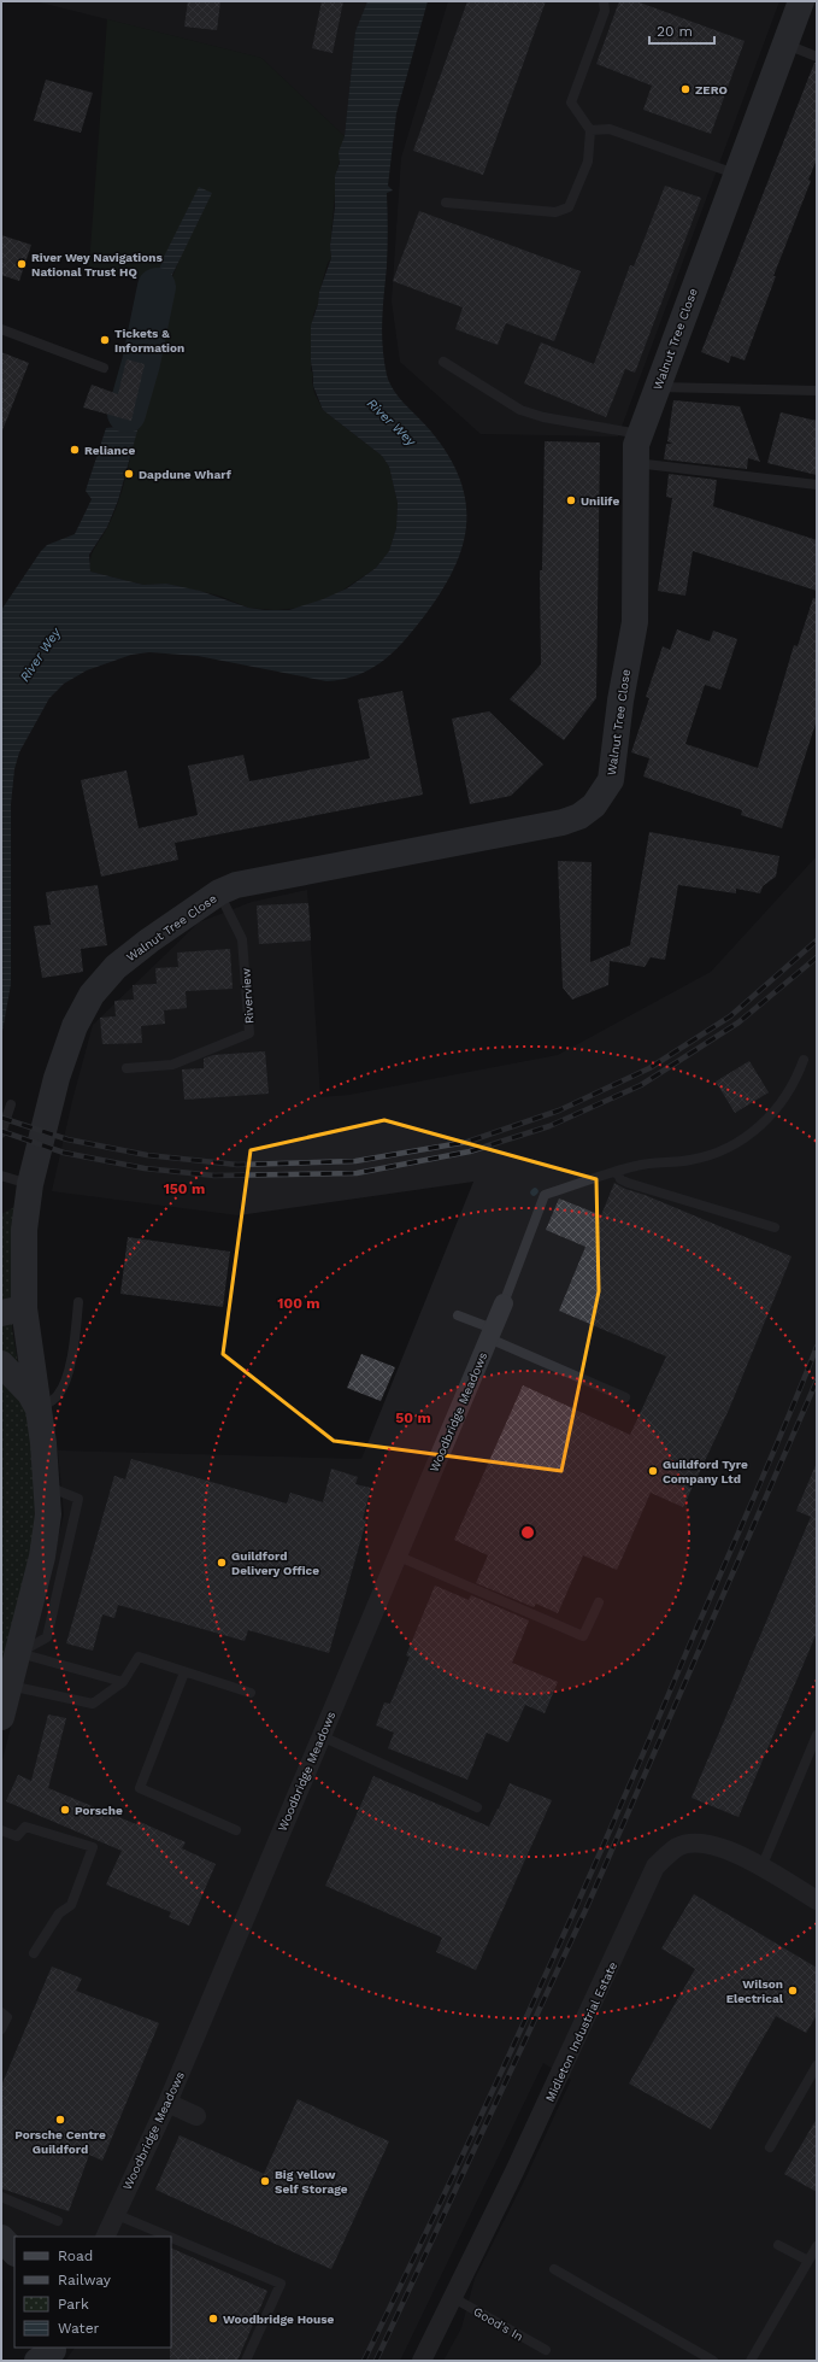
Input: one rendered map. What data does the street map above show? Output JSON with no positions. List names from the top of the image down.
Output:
{
  "streets": {
    "street": ["Walnut Tree Close", "Woodbridge Meadows", "Midleton Industrial Estate"],
    "lane": ["Riverview", "Good's In"]
  },
  "crossings": [
    ["Walnut Tree Close", "Riverview"],
    ["Midleton Industrial Estate", "Good's In"]
  ],
  "water": ["River Wey"],
  "places": [
    "ZERO",
    "River Wey Navigations National Trust HQ",
    "Tickets & Information",
    "Reliance",
    "Dapdune Wharf",
    "Unilife",
    "Guildford Tyre Company Ltd",
    "Guildford Delivery Office",
    "Porsche",
    "Wilson Electrical",
    "Porsche Centre Guildford",
    "Big Yellow Self Storage",
    "Woodbridge House"
  ],
  "legend": [
    "Road",
    "Railway",
    "Park",
    "Water"
  ],
  "scale_bar": "20 m",
  "rings": ["150 m", "100 m", "50 m"]
}
